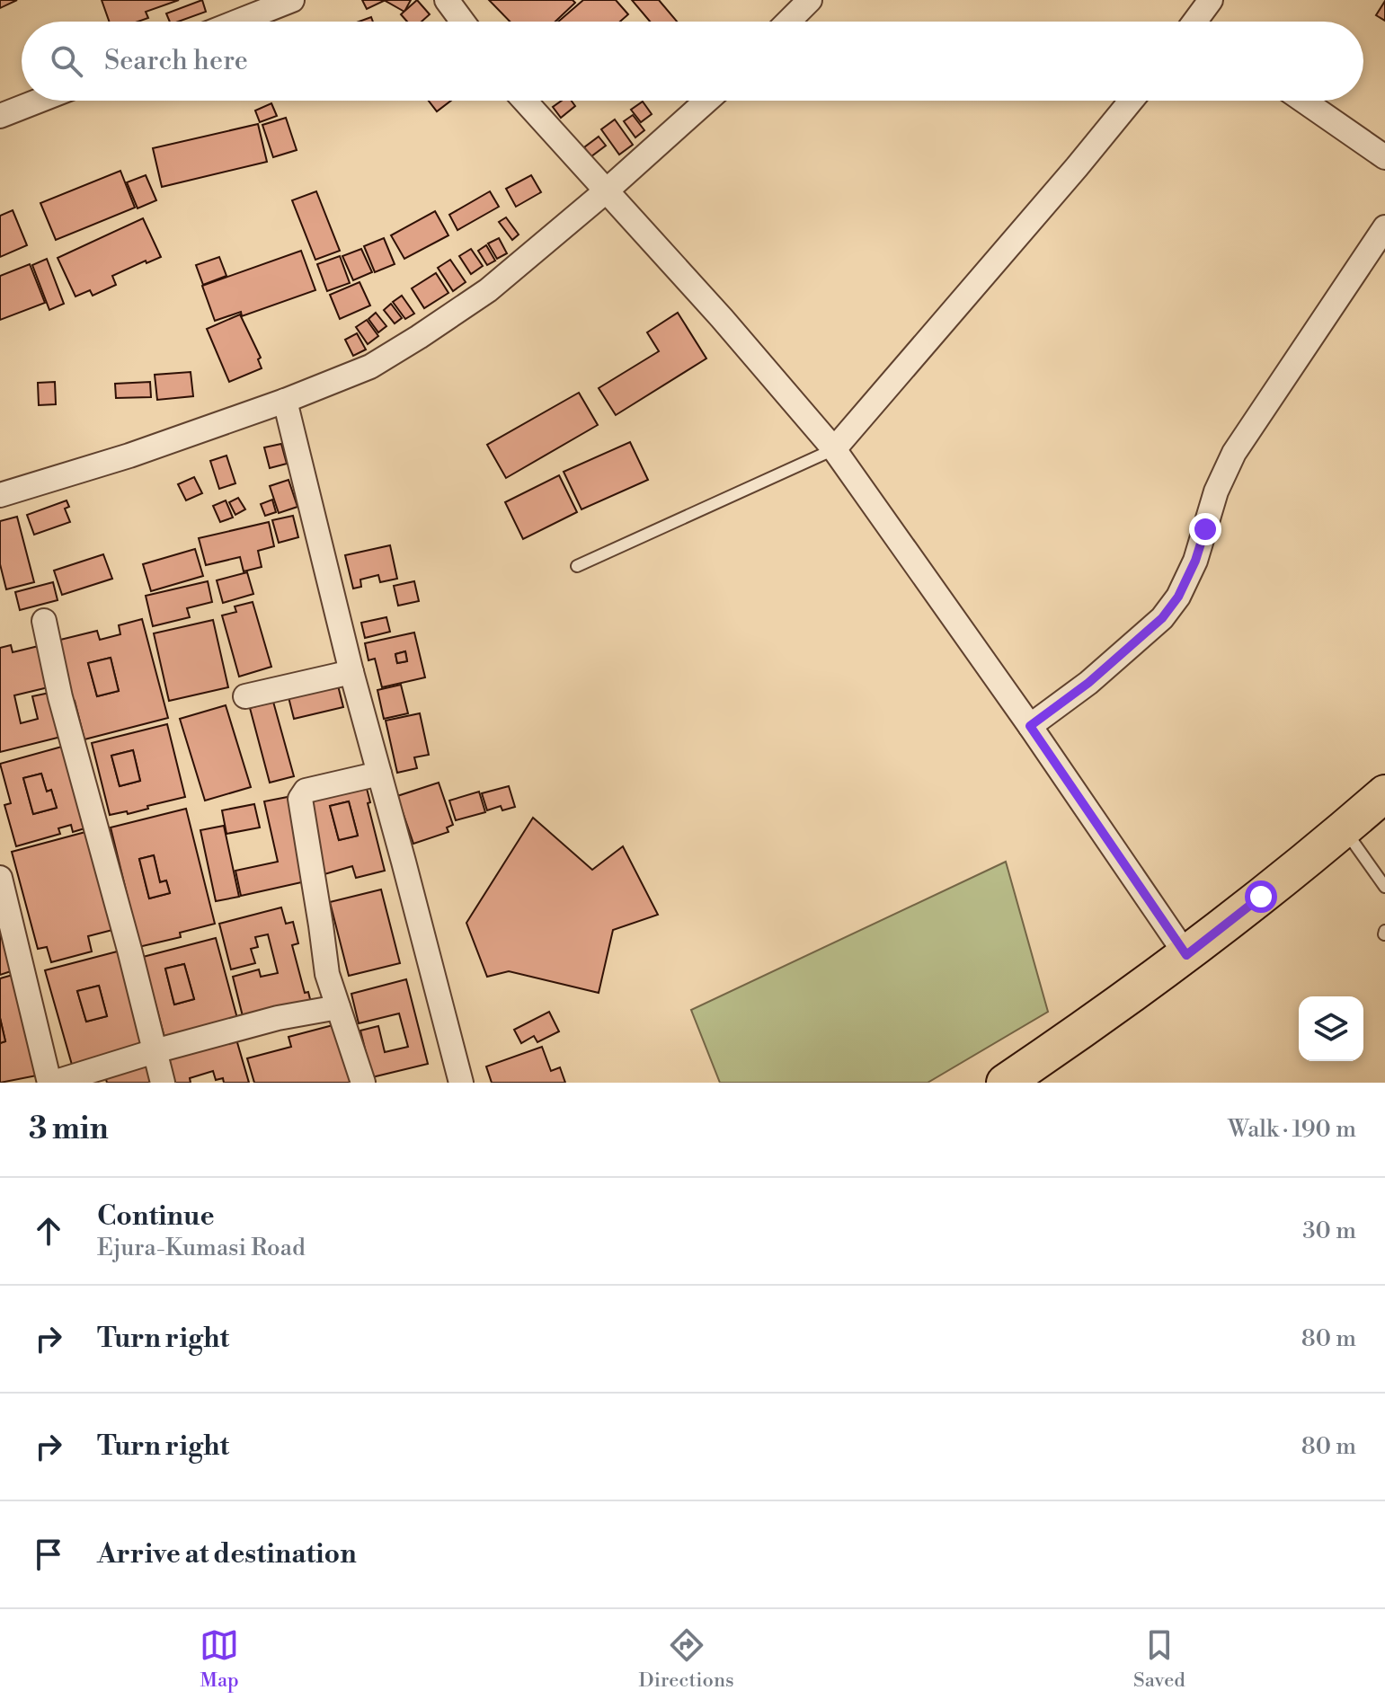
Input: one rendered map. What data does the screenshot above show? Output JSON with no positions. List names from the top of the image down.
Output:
{
  "page": {
    "search": "Search here",
    "heading": ["3 min", "Walk · 190 m"],
    "list": [
      ["Continue", "Ejura-Kumasi Road", "30 m"],
      ["Turn right", "80 m"],
      ["Turn right", "80 m"],
      "Arrive at destination"
    ],
    "nav": ["Map", "Directions", "Saved"]
  }
}
